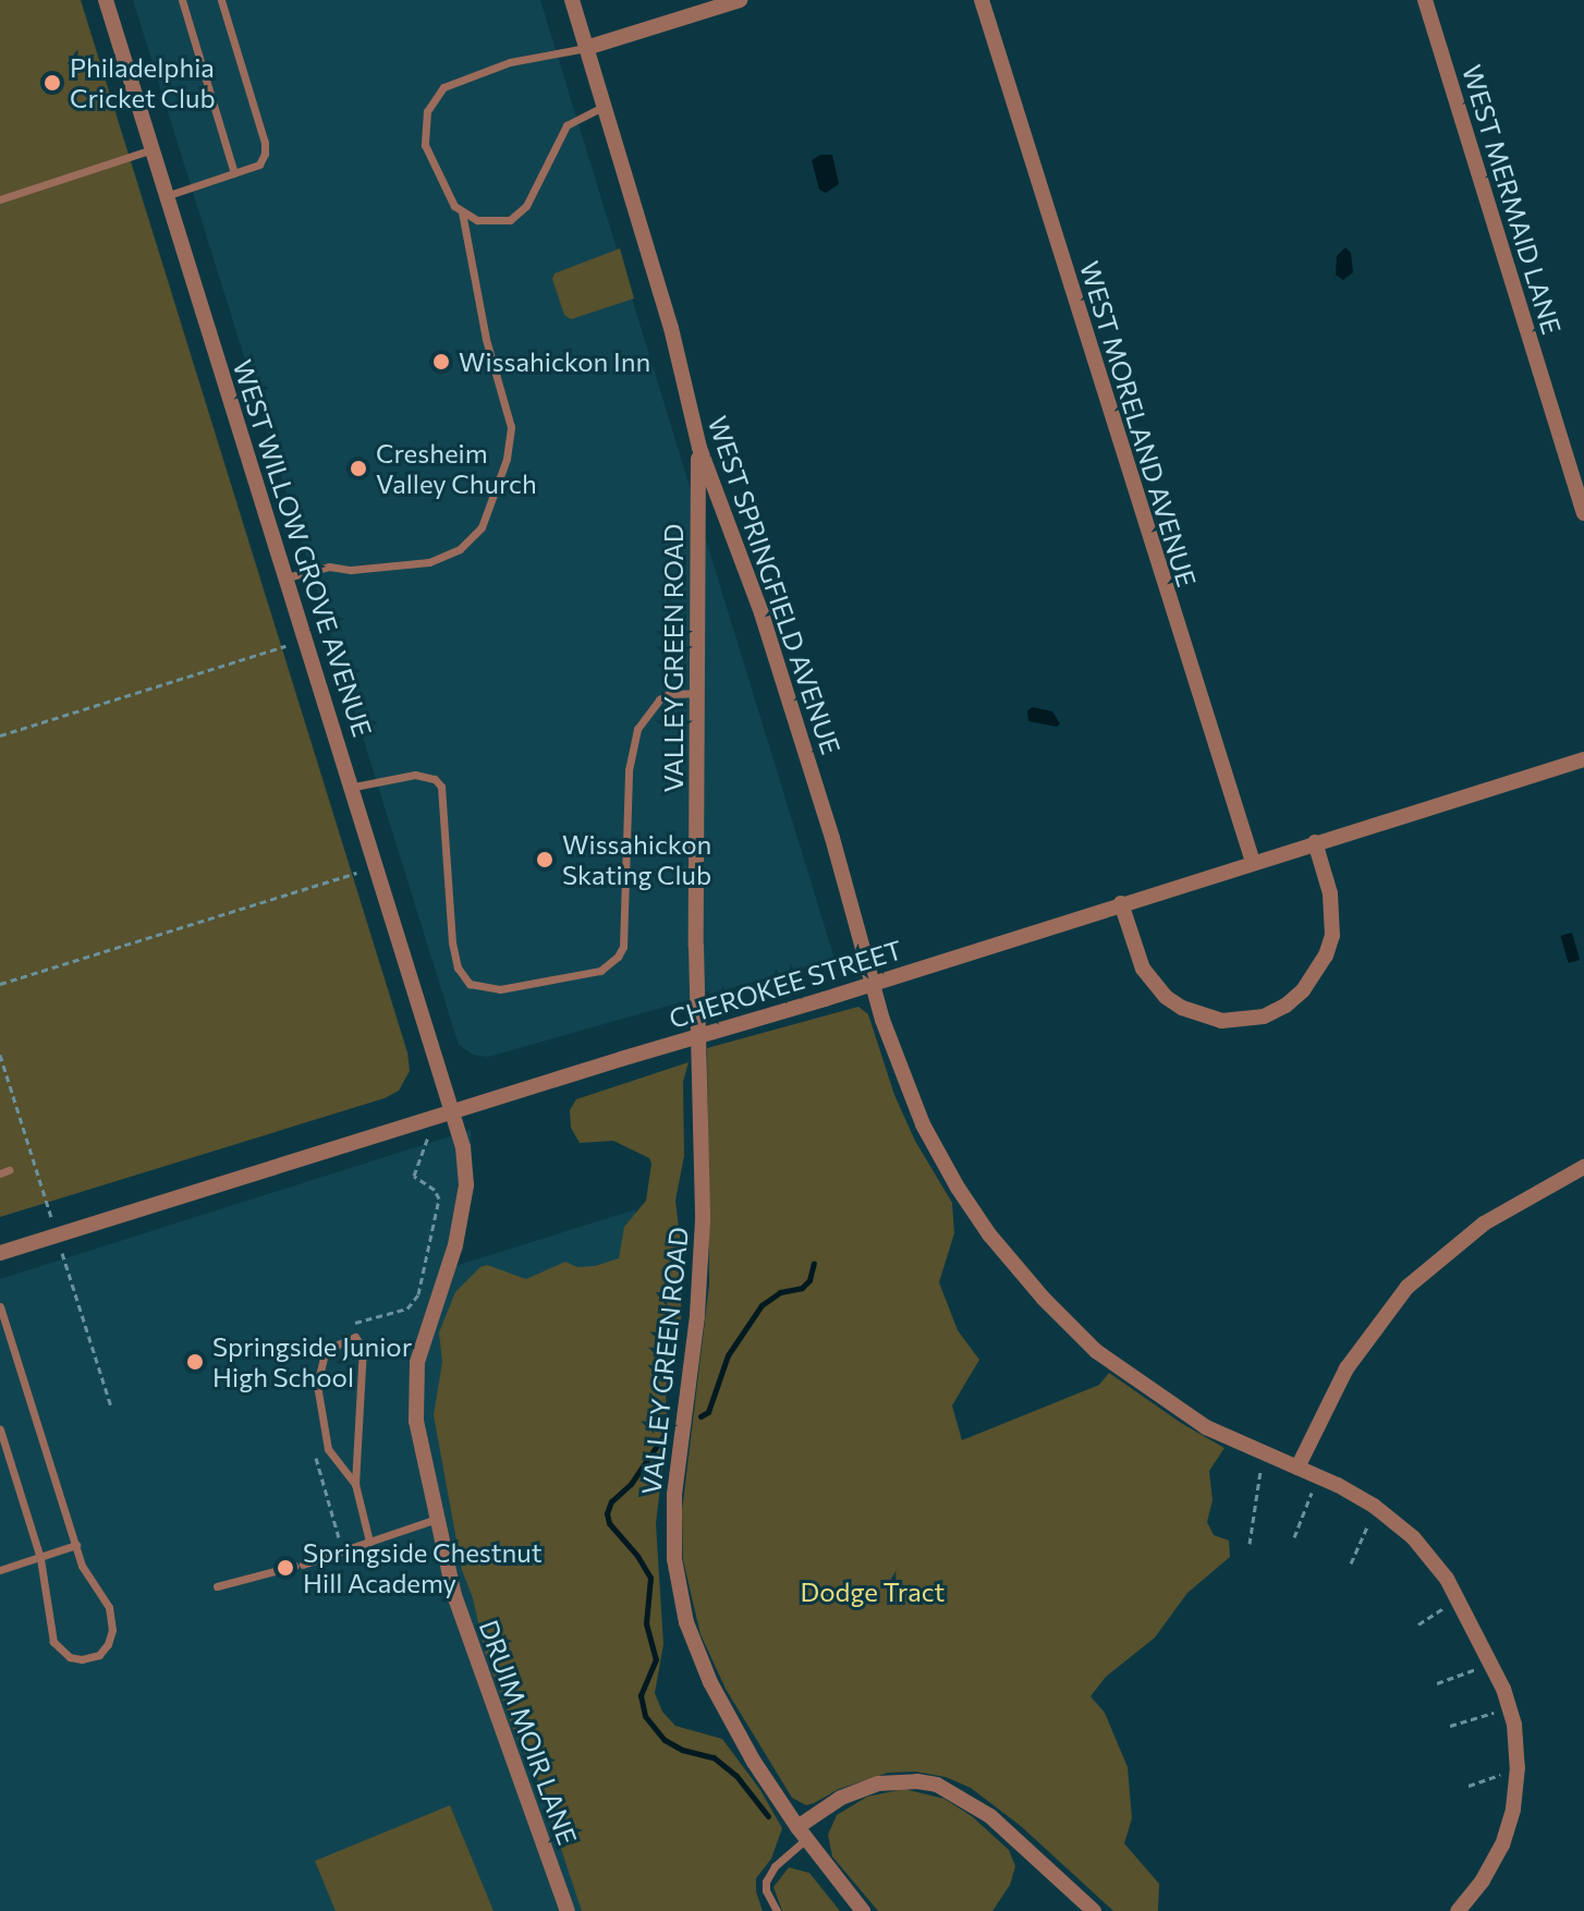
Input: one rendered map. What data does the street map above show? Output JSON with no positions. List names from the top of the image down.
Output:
{
  "streets": {
    "street": [
      "WEST MERMAID LANE",
      "WEST MORELAND AVENUE",
      "WEST WILLOW GROVE AVENUE",
      "WEST SPRINGFIELD AVENUE",
      "VALLEY GREEN ROAD",
      "CHEROKEE STREET",
      "DRUIM MOIR LANE"
    ]
  },
  "crossings": [
    ["WEST MORELAND AVENUE", "CHEROKEE STREET"],
    ["WEST WILLOW GROVE AVENUE", "CHEROKEE STREET"],
    ["WEST WILLOW GROVE AVENUE", "DRUIM MOIR LANE"],
    ["WEST SPRINGFIELD AVENUE", "VALLEY GREEN ROAD"],
    ["WEST SPRINGFIELD AVENUE", "CHEROKEE STREET"],
    ["CHEROKEE STREET", "DRUIM MOIR LANE"]
  ],
  "parks": ["Dodge Tract"],
  "places": [
    "Philadelphia Cricket Club",
    "Wissahickon Inn",
    "Cresheim Valley Church",
    "Wissahickon Skating Club",
    "Springside Junior High School",
    "Springside Chestnut Hill Academy"
  ]
}
